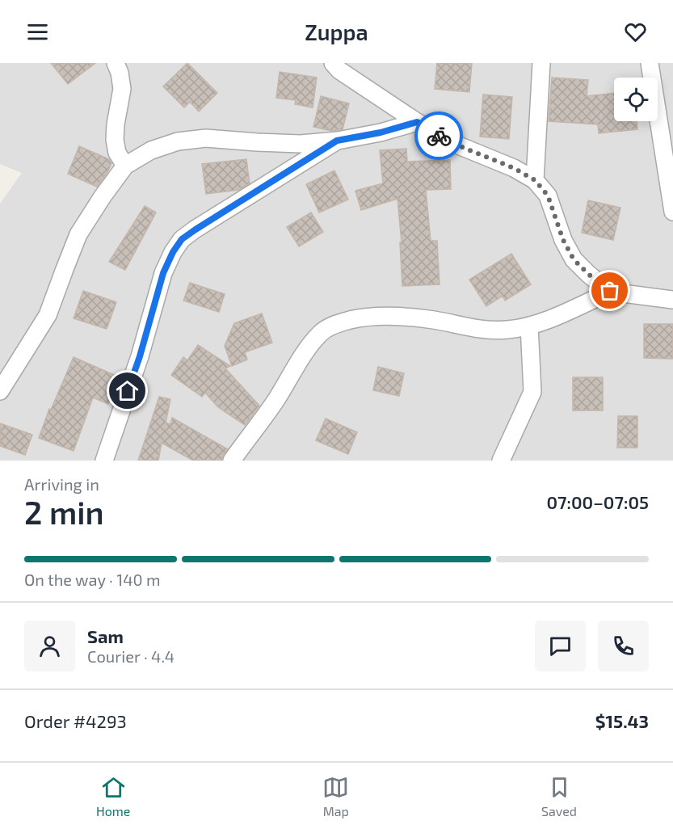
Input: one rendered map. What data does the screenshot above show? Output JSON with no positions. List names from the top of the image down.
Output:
{
  "page": {
    "header": "Zuppa",
    "heading": ["2 min", "Arriving in", "07:00–07:05"],
    "panel": [
      "Sam",
      "Courier · 4.4",
      "Order #4293",
      "$15.43"
    ],
    "bar": "On the way · 140 m",
    "tabs": ["Home", "Map", "Saved"]
  }
}
